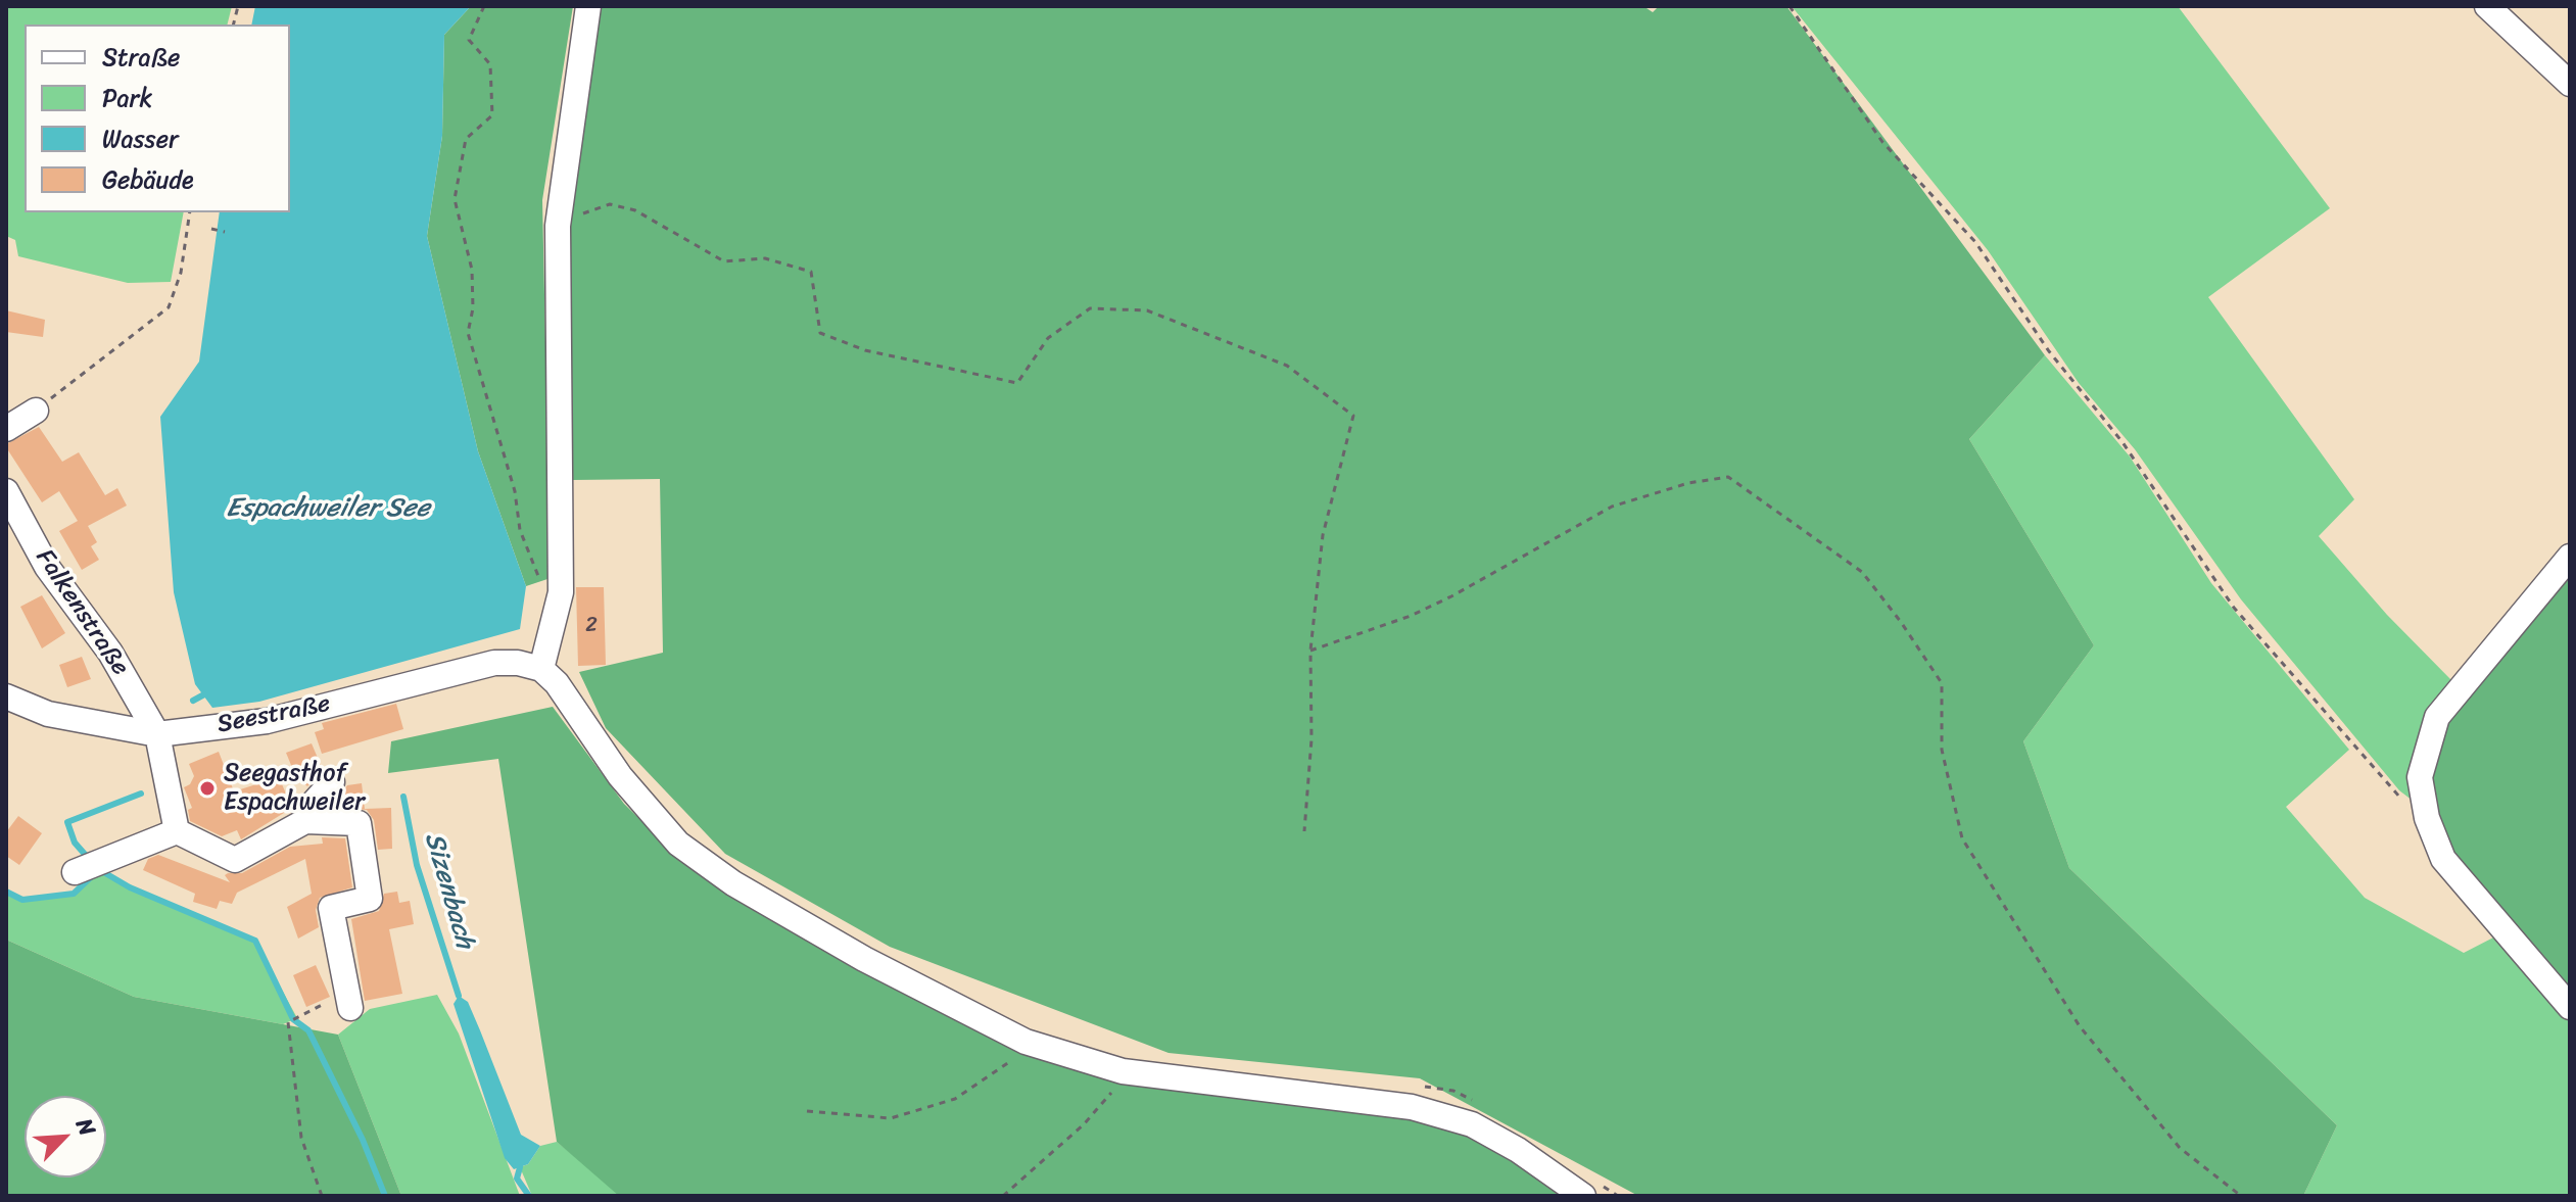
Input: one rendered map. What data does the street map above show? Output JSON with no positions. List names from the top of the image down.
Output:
{
  "streets": {
    "street": ["Falkenstraße", "Seestraße"]
  },
  "crossings": [
    ["Falkenstraße", "Seestraße"]
  ],
  "water": ["Espachweiler See", "Sizenbach"],
  "places": ["Seegasthof Espachweiler"],
  "house_numbers": ["2"],
  "legend": [
    "Straße",
    "Park",
    "Wasser",
    "Gebäude"
  ],
  "north": "top right"
}
